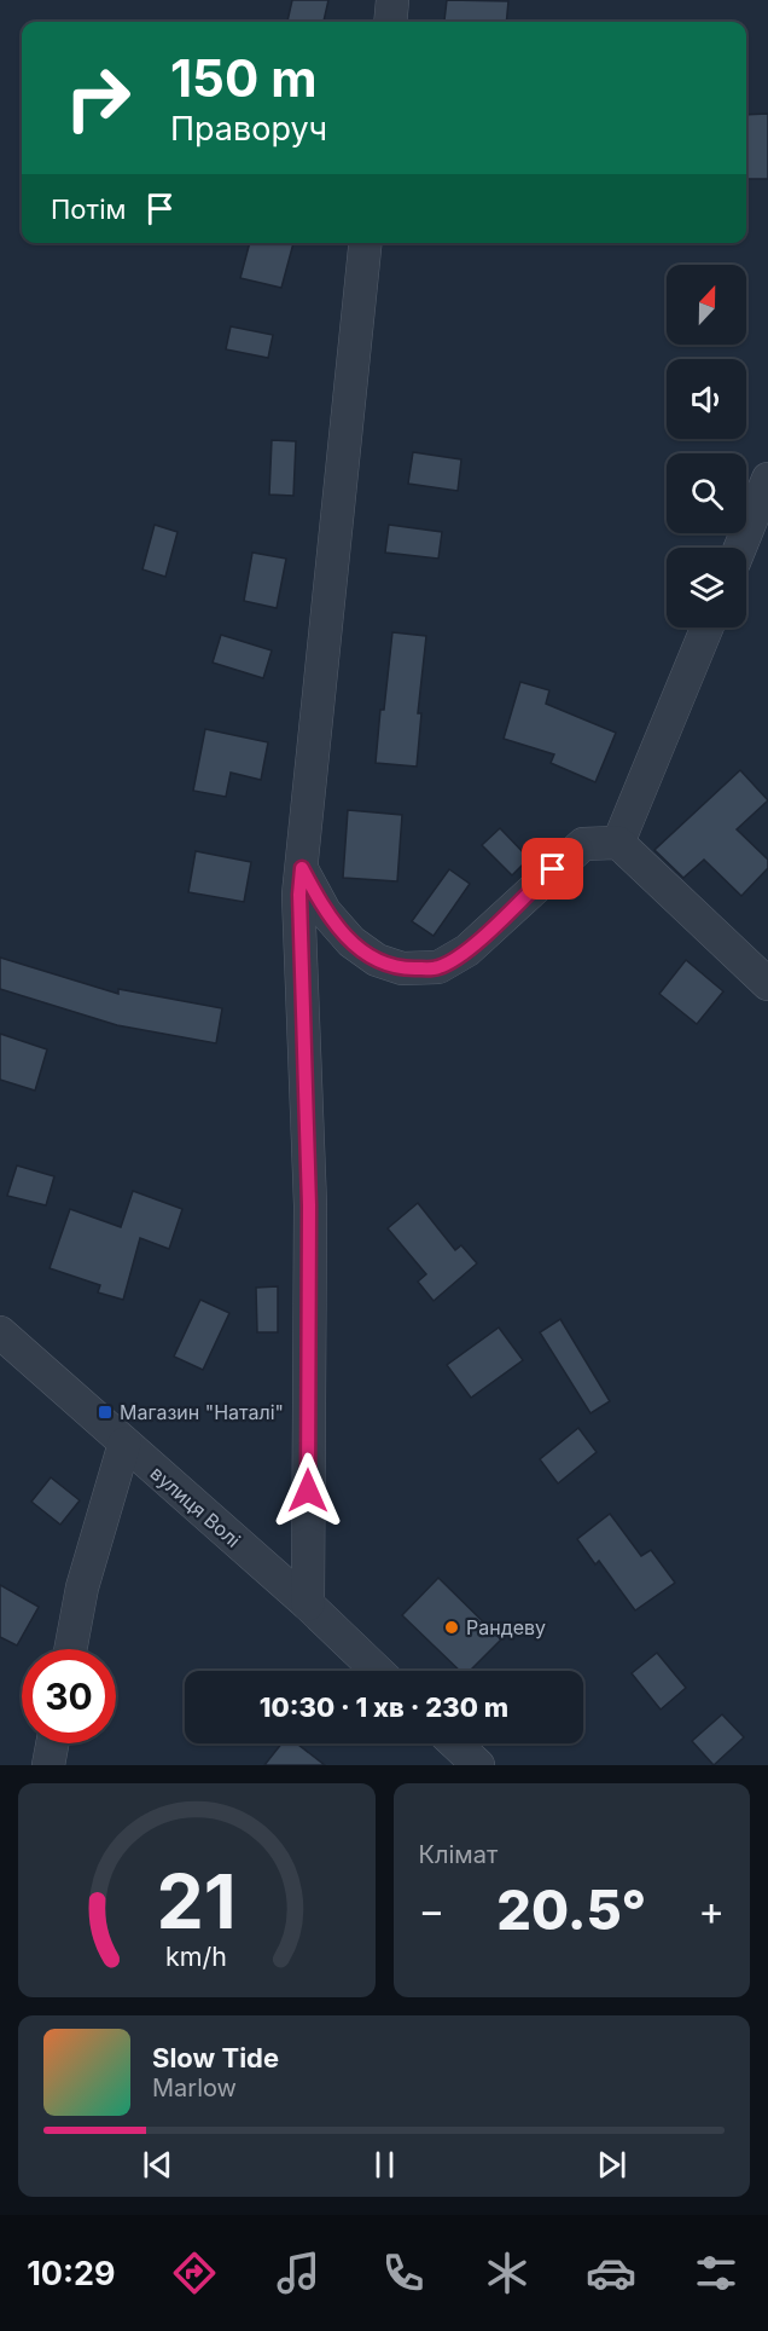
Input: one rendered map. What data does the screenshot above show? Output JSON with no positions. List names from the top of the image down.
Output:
{
  "streets": {
    "street": ["вулиця Волі"]
  },
  "places": {
    "transit": ["Магазин \"Наталі\""],
    "other": ["Рандеву"]
  },
  "north": "top",
  "page": {
    "turn": ["150 m", "Праворуч"],
    "then": "Потім",
    "limit": "30",
    "trip": "10:30 · 1 хв · 230 m",
    "tile": "Клімат",
    "heat": ["−", "20.5°", "+"],
    "song": ["Slow Tide", "Marlow"],
    "tabs": "10:29",
    "gauge": ["21", "km/h"]
  }
}
